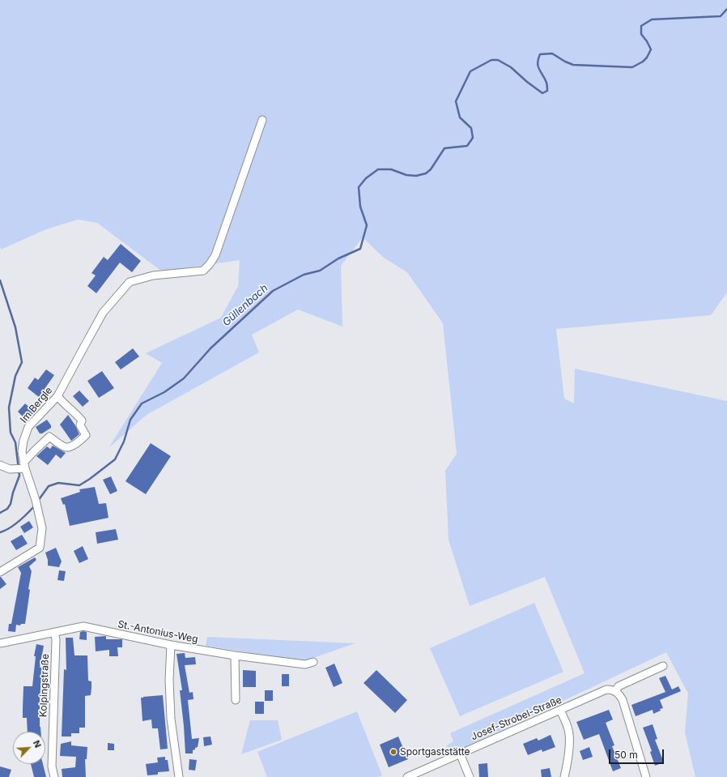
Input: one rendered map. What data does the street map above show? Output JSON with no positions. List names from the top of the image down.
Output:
{
  "streets": {
    "street": [
      "Im Bergle",
      "St.-Antonius-Weg",
      "Kolpingstraße",
      "Josef-Strobel-Straße"
    ]
  },
  "crossings": [
    ["St.-Antonius-Weg", "Kolpingstraße"]
  ],
  "water": ["Güllenbach"],
  "places": ["Sportgaststätte"],
  "scale_bar": "50 m",
  "north": "top right"
}
